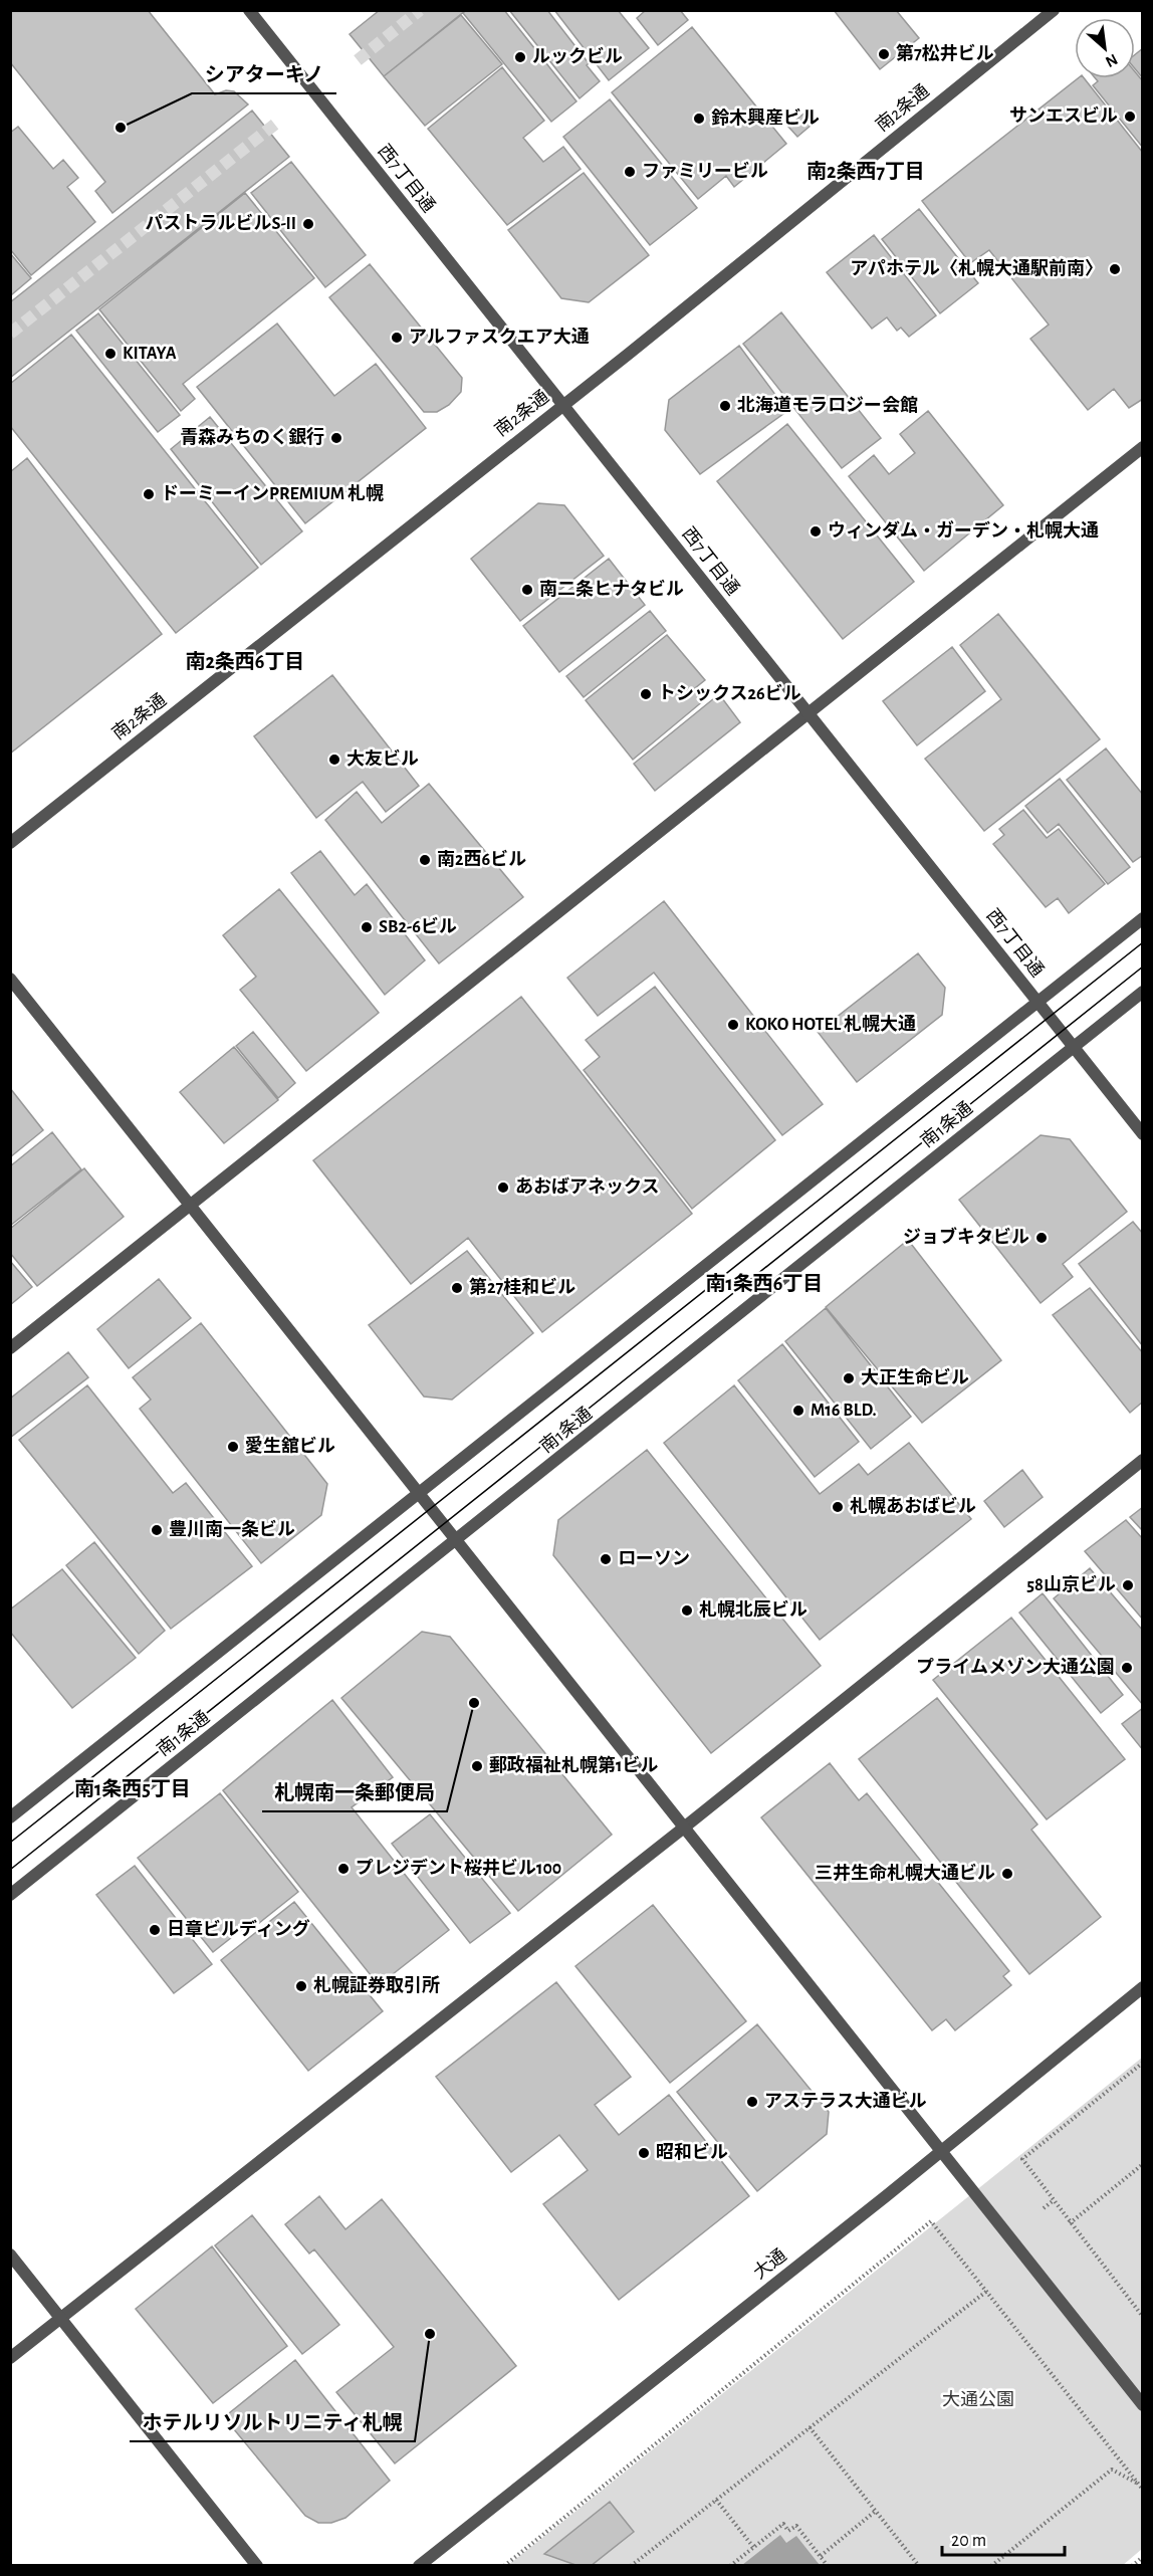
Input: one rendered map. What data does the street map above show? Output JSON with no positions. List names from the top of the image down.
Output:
{
  "streets": {
    "street": [
      "南2条通",
      "西7丁目通",
      "南1条通",
      "大通"
    ]
  },
  "crossings": [
    ["南2条通", "西7丁目通"],
    ["西7丁目通", "南1条通"]
  ],
  "districts": [
    "南2条西7丁目",
    "南2条西6丁目",
    "南1条西6丁目",
    "南1条西5丁目"
  ],
  "parks": ["大通公園"],
  "places": [
    "第7松井ビル",
    "ルックビル",
    "サンエスビル",
    "鈴木興産ビル",
    "シアターキノ",
    "ファミリービル",
    "パストラルビルS-II",
    "アパホテル〈札幌大通駅前南〉",
    "アルファスクエア大通",
    "KITAYA",
    "北海道モラロジー会館",
    "青森みちのく銀行",
    "ドーミーインPREMIUM 札幌",
    "ウィンダム・ガーデン・札幌大通",
    "南二条ヒナタビル",
    "トシックス26ビル",
    "大友ビル",
    "南2西6ビル",
    "SB2-6ビル",
    "KOKO HOTEL 札幌大通",
    "あおばアネックス",
    "ジョブキタビル",
    "第27桂和ビル",
    "大正生命ビル",
    "M16 BLD.",
    "愛生舘ビル",
    "札幌あおばビル",
    "豊川南一条ビル",
    "ローソン",
    "58山京ビル",
    "札幌北辰ビル",
    "プライムメゾン大通公園",
    "札幌南一条郵便局",
    "郵政福祉札幌第1ビル",
    "プレジデント桜井ビル100",
    "三井生命札幌大通ビル",
    "日章ビルディング",
    "札幌証券取引所",
    "アステラス大通ビル",
    "昭和ビル",
    "ホテルリソルトリニティ札幌"
  ],
  "scale_bar": "20 m",
  "north": "bottom right"
}
